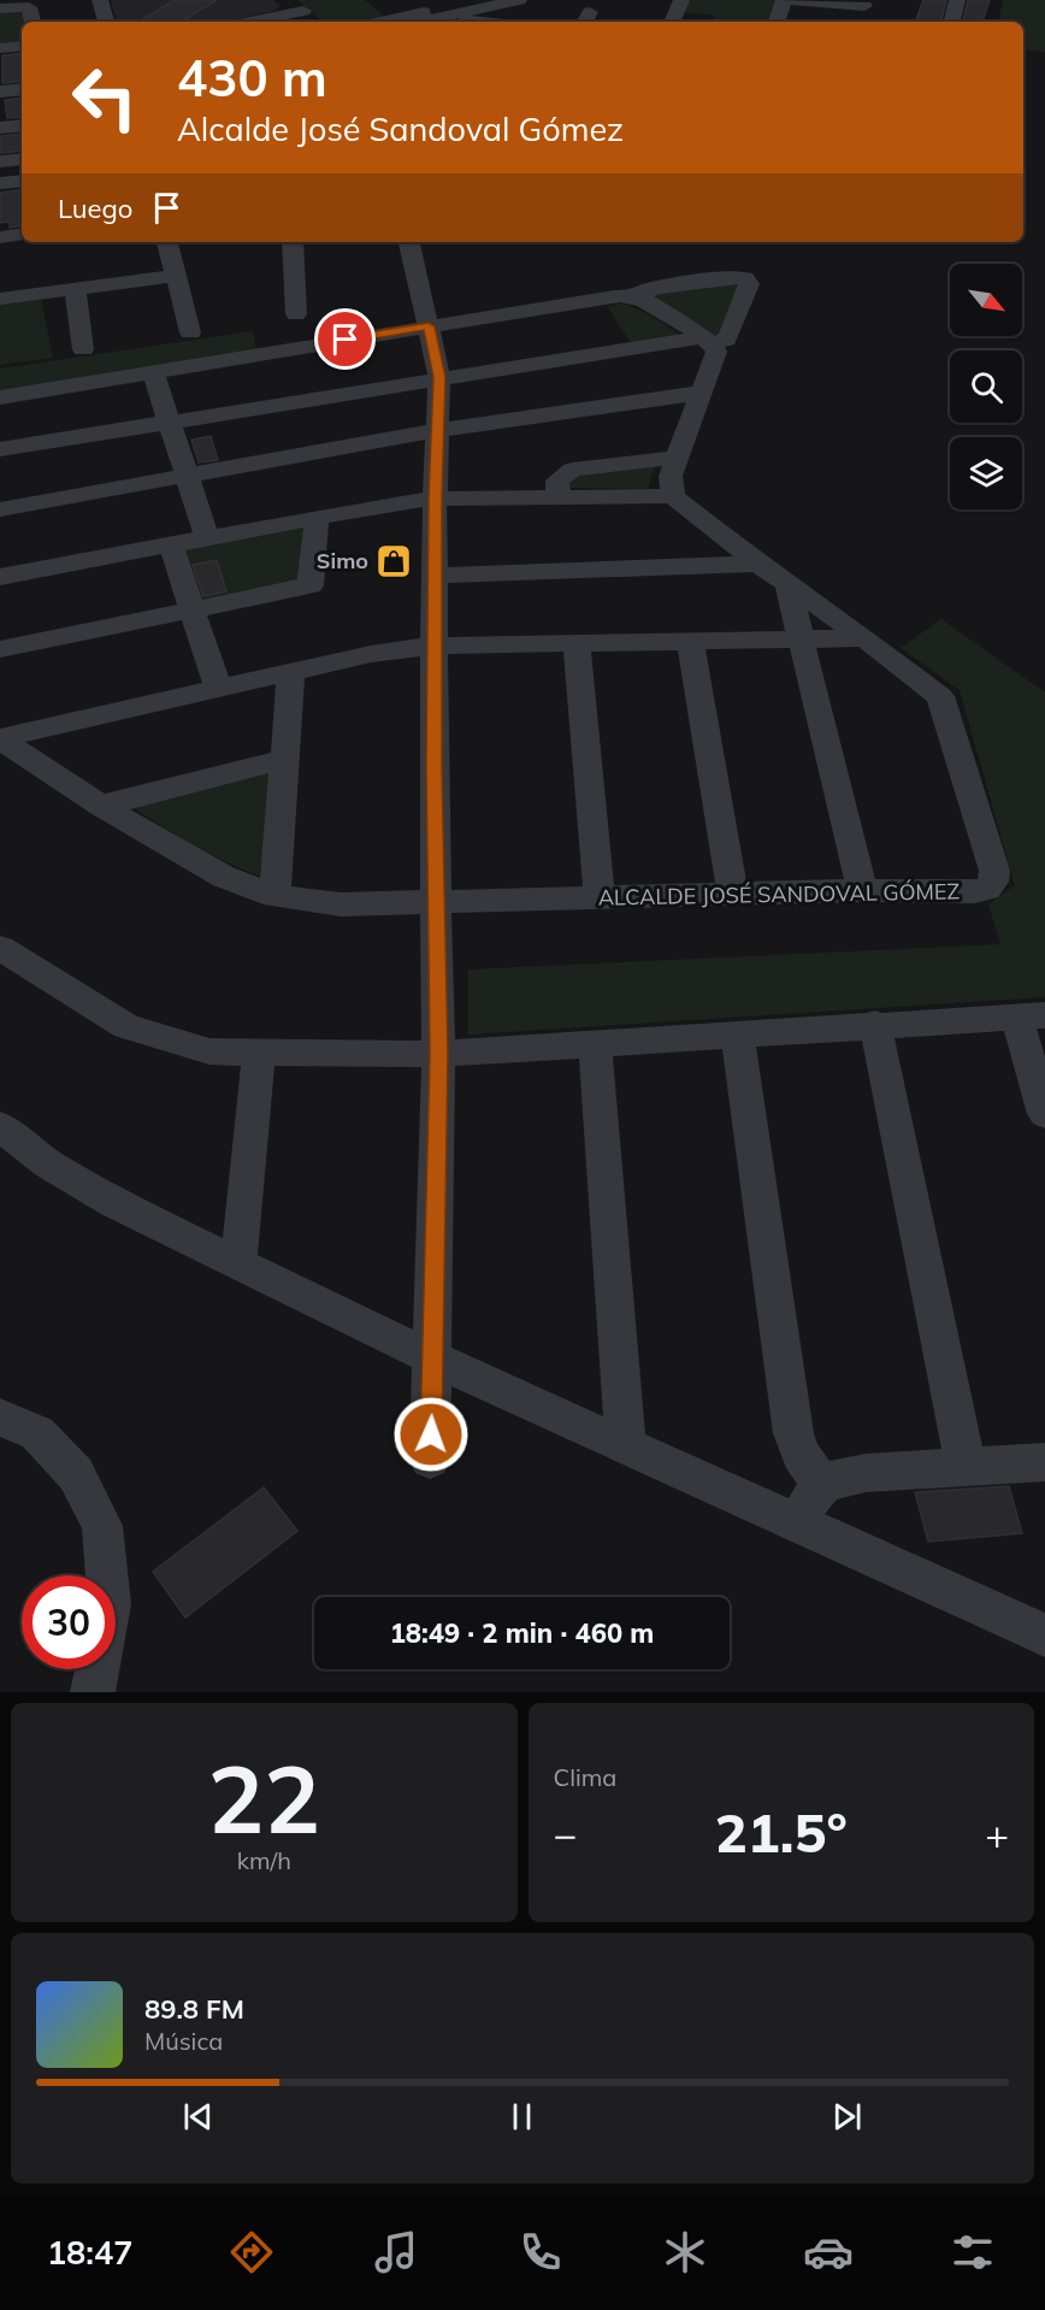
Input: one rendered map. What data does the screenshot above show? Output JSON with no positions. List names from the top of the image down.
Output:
{
  "streets": {
    "street": ["ALCALDE JOSÉ SANDOVAL GÓMEZ"]
  },
  "places": {
    "shop": ["Simo"]
  },
  "north": "bottom right",
  "page": {
    "turn": ["430 m", "Alcalde José Sandoval Gómez"],
    "then": "Luego",
    "limit": "30",
    "trip": "18:49 · 2 min · 460 m",
    "tile": [
      ["22", "km/h"],
      "Clima"
    ],
    "heat": ["−", "21.5°", "+"],
    "song": ["89.8 FM", "Música"],
    "tabs": "18:47"
  }
}
